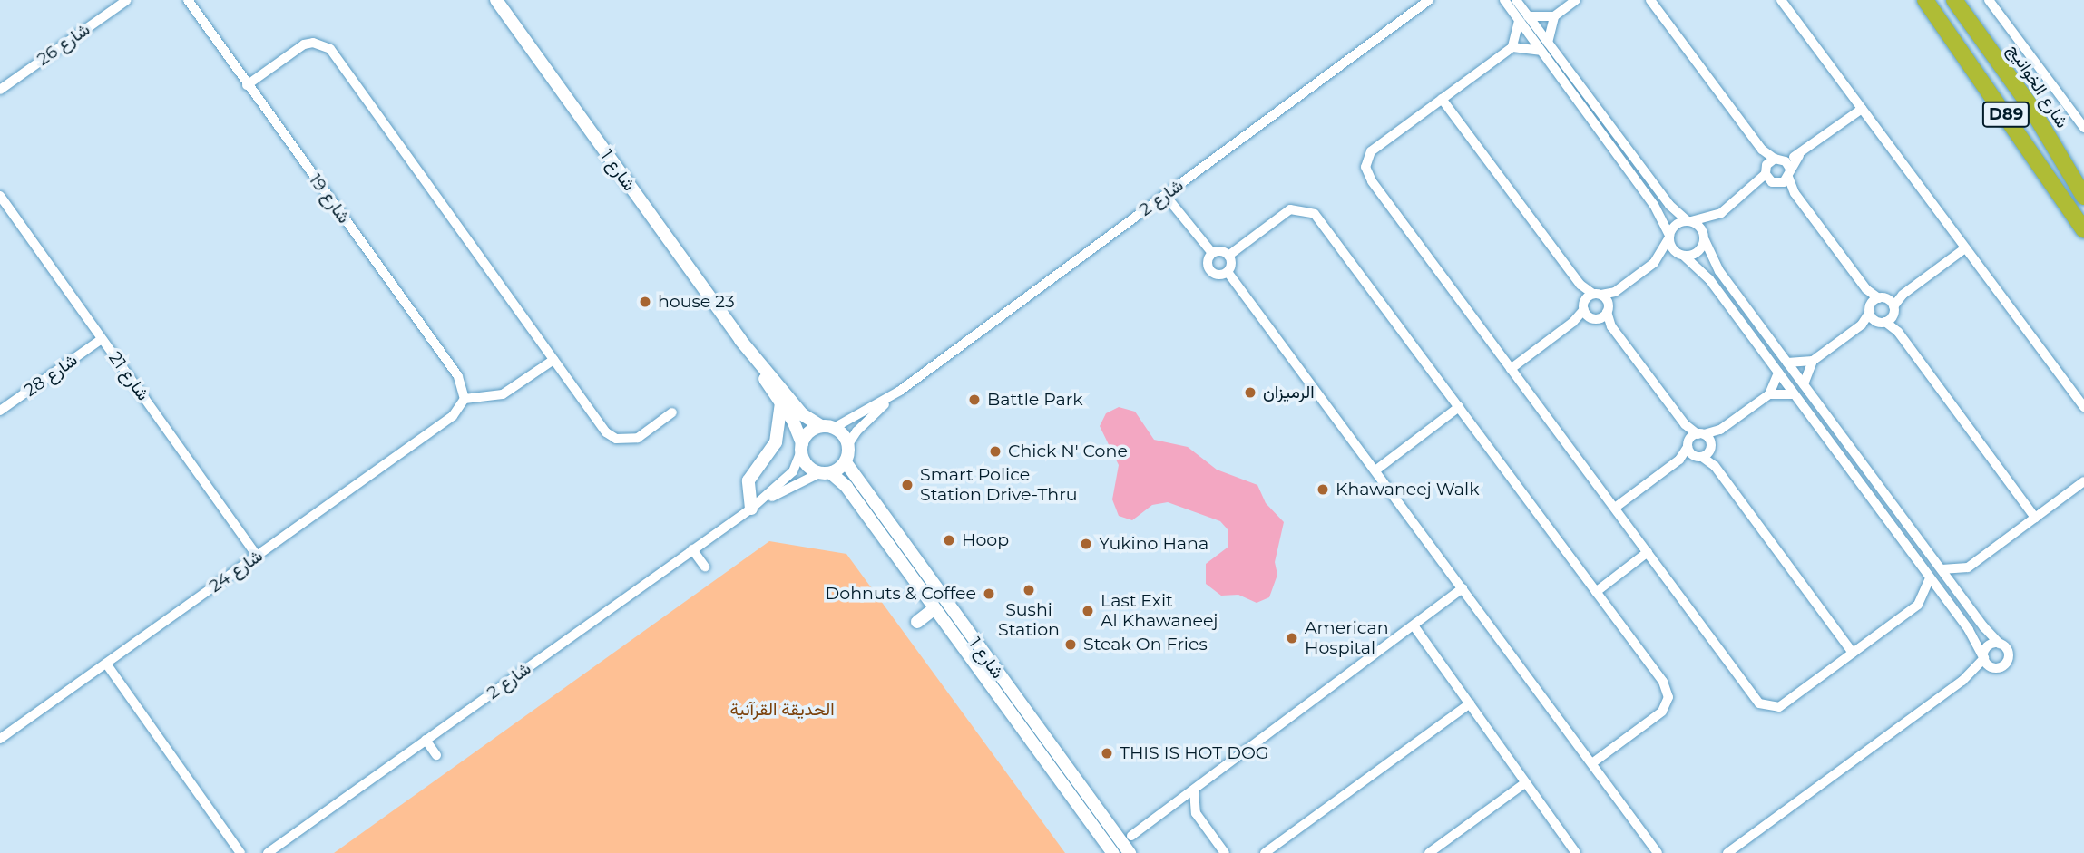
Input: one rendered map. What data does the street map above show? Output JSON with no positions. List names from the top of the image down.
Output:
{
  "streets": {
    "highway": ["شارع الخوانيج", "D89"],
    "street": [
      "شارع 26",
      "شارع 1",
      "شارع 2",
      "شارع 19",
      "شارع 28",
      "شارع 21",
      "شارع 24"
    ]
  },
  "crossings": [
    ["شارع 1", "شارع 2"],
    ["شارع 19", "شارع 24"],
    ["شارع 28", "شارع 21"],
    ["شارع 21", "شارع 24"]
  ],
  "parks": ["الحديقة القرآنية"],
  "places": [
    "house 23",
    "الرميزان",
    "Battle Park",
    "Chick N' Cone",
    "Smart Police Station Drive-Thru",
    "Khawaneej Walk",
    "Hoop",
    "Yukino Hana",
    "Sushi Station",
    "Dohnuts & Coffee",
    "Last Exit Al Khawaneej",
    "American Hospital",
    "Steak On Fries",
    "THIS IS HOT DOG"
  ]
}
